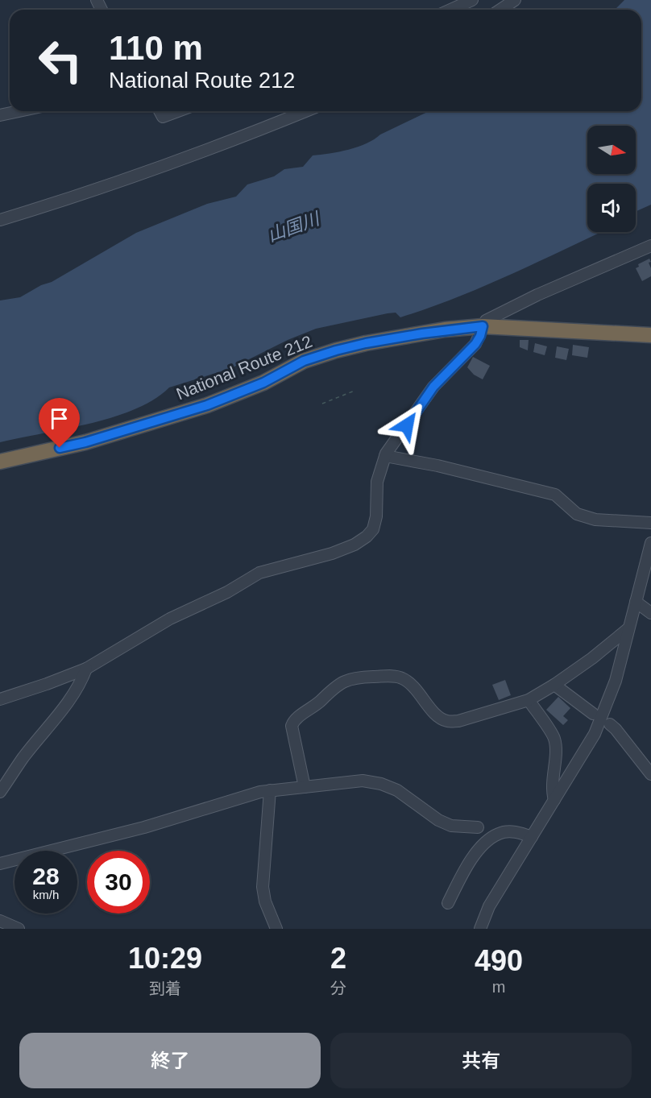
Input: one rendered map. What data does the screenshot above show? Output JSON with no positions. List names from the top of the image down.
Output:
{
  "streets": {
    "highway": ["National Route 212"]
  },
  "water": ["山国川"],
  "north": "right",
  "page": {
    "turn": ["110 m", "National Route 212"],
    "speed": "28 km/h",
    "limit": "30",
    "eta": [
      "10:29",
      "到着",
      "2",
      "分",
      "490",
      "m"
    ],
    "buttons": ["終了", "共有"]
  }
}
